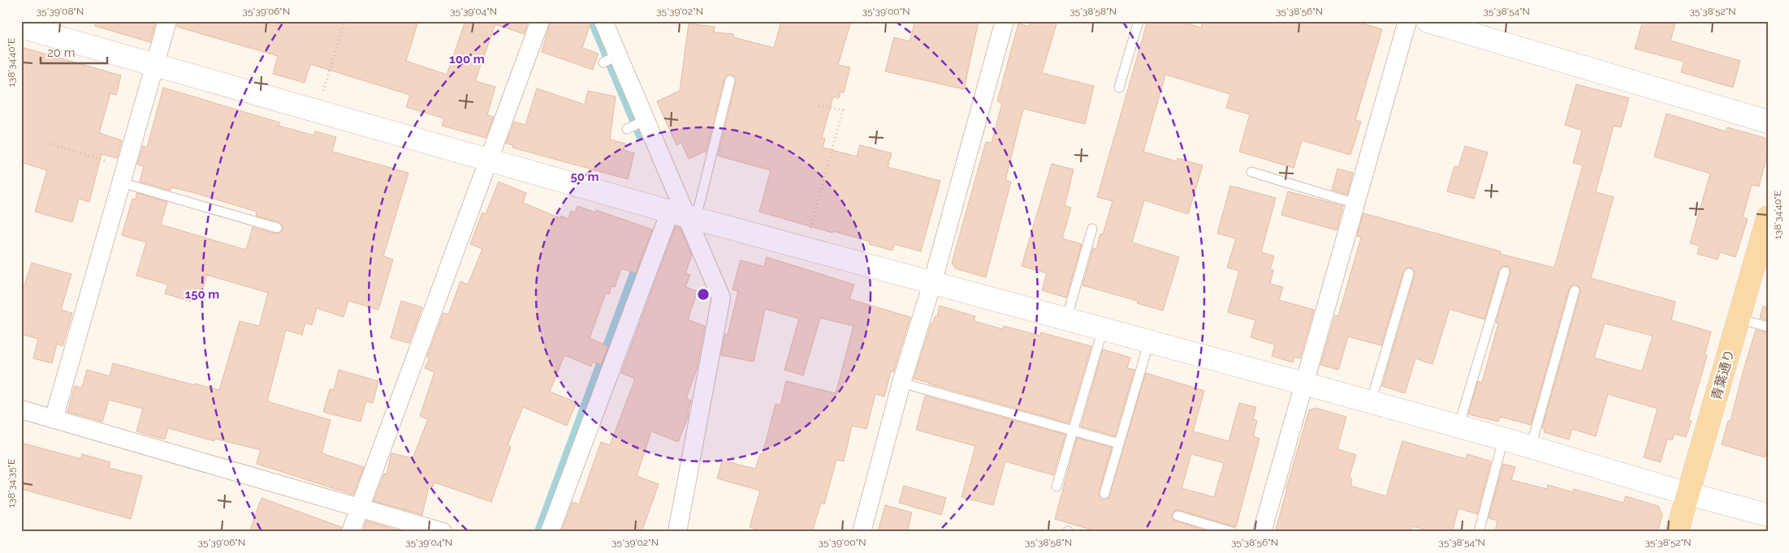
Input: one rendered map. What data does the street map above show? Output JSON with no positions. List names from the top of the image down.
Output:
{
  "streets": {
    "main road": ["青葉通り"]
  },
  "scale_bar": "20 m",
  "coordinates": [
    "35°39'08\"N",
    "35°39'06\"N",
    "35°39'04\"N",
    "35°39'02\"N",
    "35°39'00\"N",
    "35°38'58\"N",
    "35°38'56\"N",
    "35°38'54\"N",
    "35°38'52\"N",
    "138°34'40\"E",
    "138°34'35\"E"
  ],
  "rings": ["100 m", "50 m", "150 m"]
}
